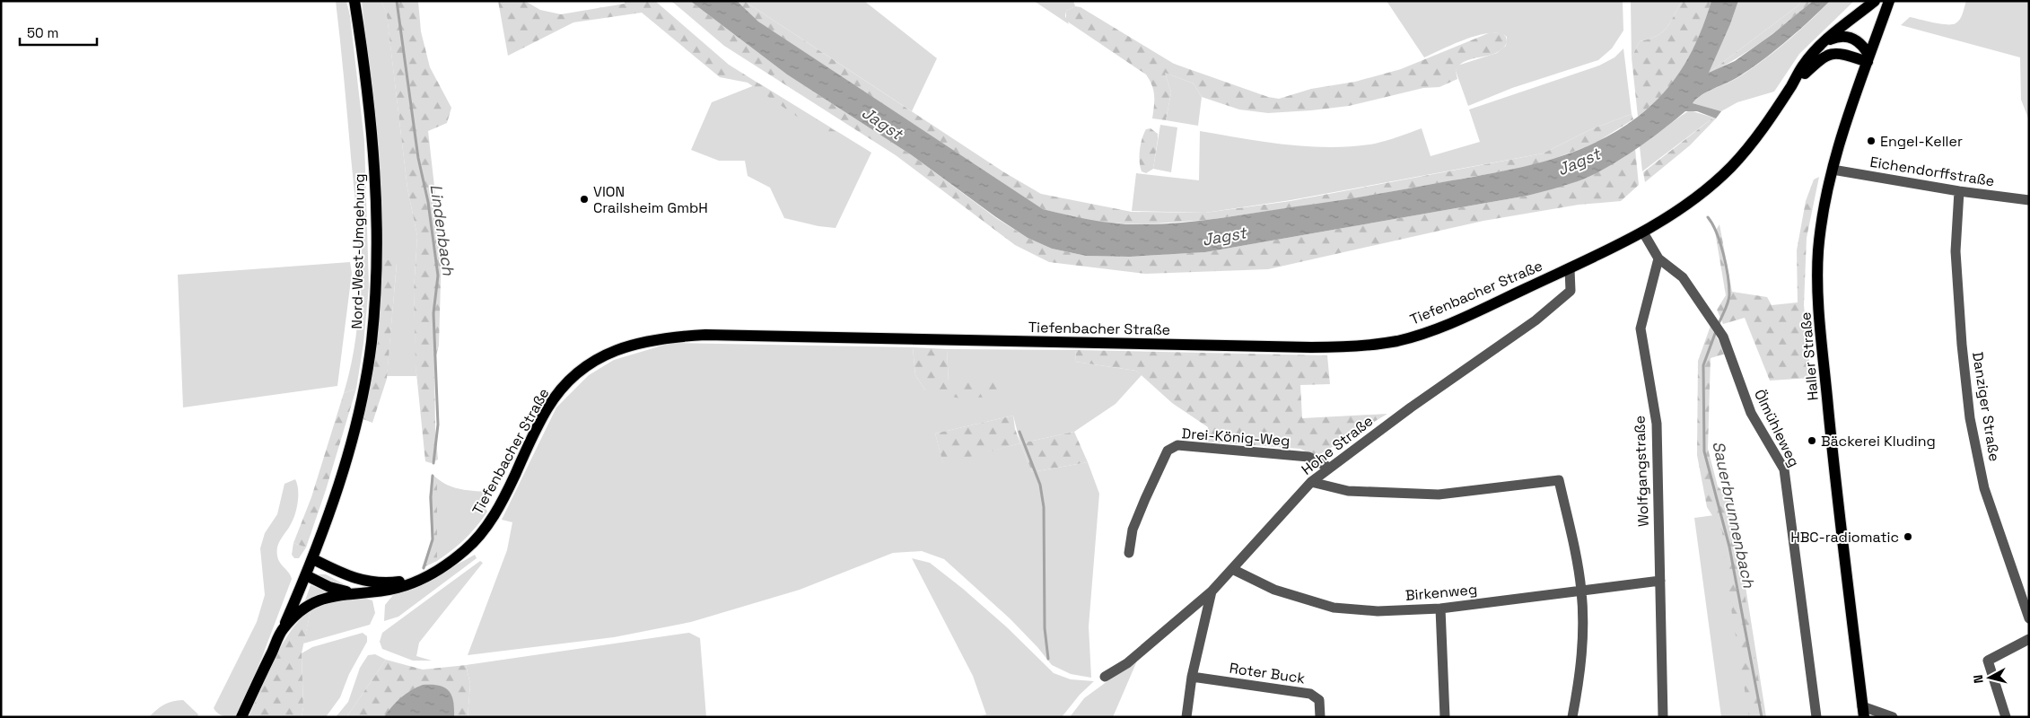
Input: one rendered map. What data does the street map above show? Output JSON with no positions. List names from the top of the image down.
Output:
{
  "streets": {
    "main road": ["Nord-West-Umgehung", "Tiefenbacher Straße", "Haller Straße"],
    "street": [
      "Eichendorffstraße",
      "Danziger Straße",
      "Ölmühleweg",
      "Drei-König-Weg",
      "Hohe Straße",
      "Wolfgangstraße",
      "Birkenweg",
      "Roter Buck"
    ]
  },
  "crossings": [
    ["Eichendorffstraße", "Haller Straße"],
    ["Eichendorffstraße", "Danziger Straße"],
    ["Nord-West-Umgehung", "Tiefenbacher Straße"],
    ["Tiefenbacher Straße", "Haller Straße"],
    ["Tiefenbacher Straße", "Hohe Straße"],
    ["Ölmühleweg", "Wolfgangstraße"],
    ["Drei-König-Weg", "Hohe Straße"],
    ["Hohe Straße", "Birkenweg"],
    ["Wolfgangstraße", "Birkenweg"]
  ],
  "water": ["Jagst", "Lindenbach", "Sauerbrunnenbach"],
  "places": [
    "Engel-Keller",
    "VION Crailsheim GmbH",
    "Bäckerei Kluding",
    "HBC-radiomatic"
  ],
  "scale_bar": "50 m",
  "north": "left"
}
